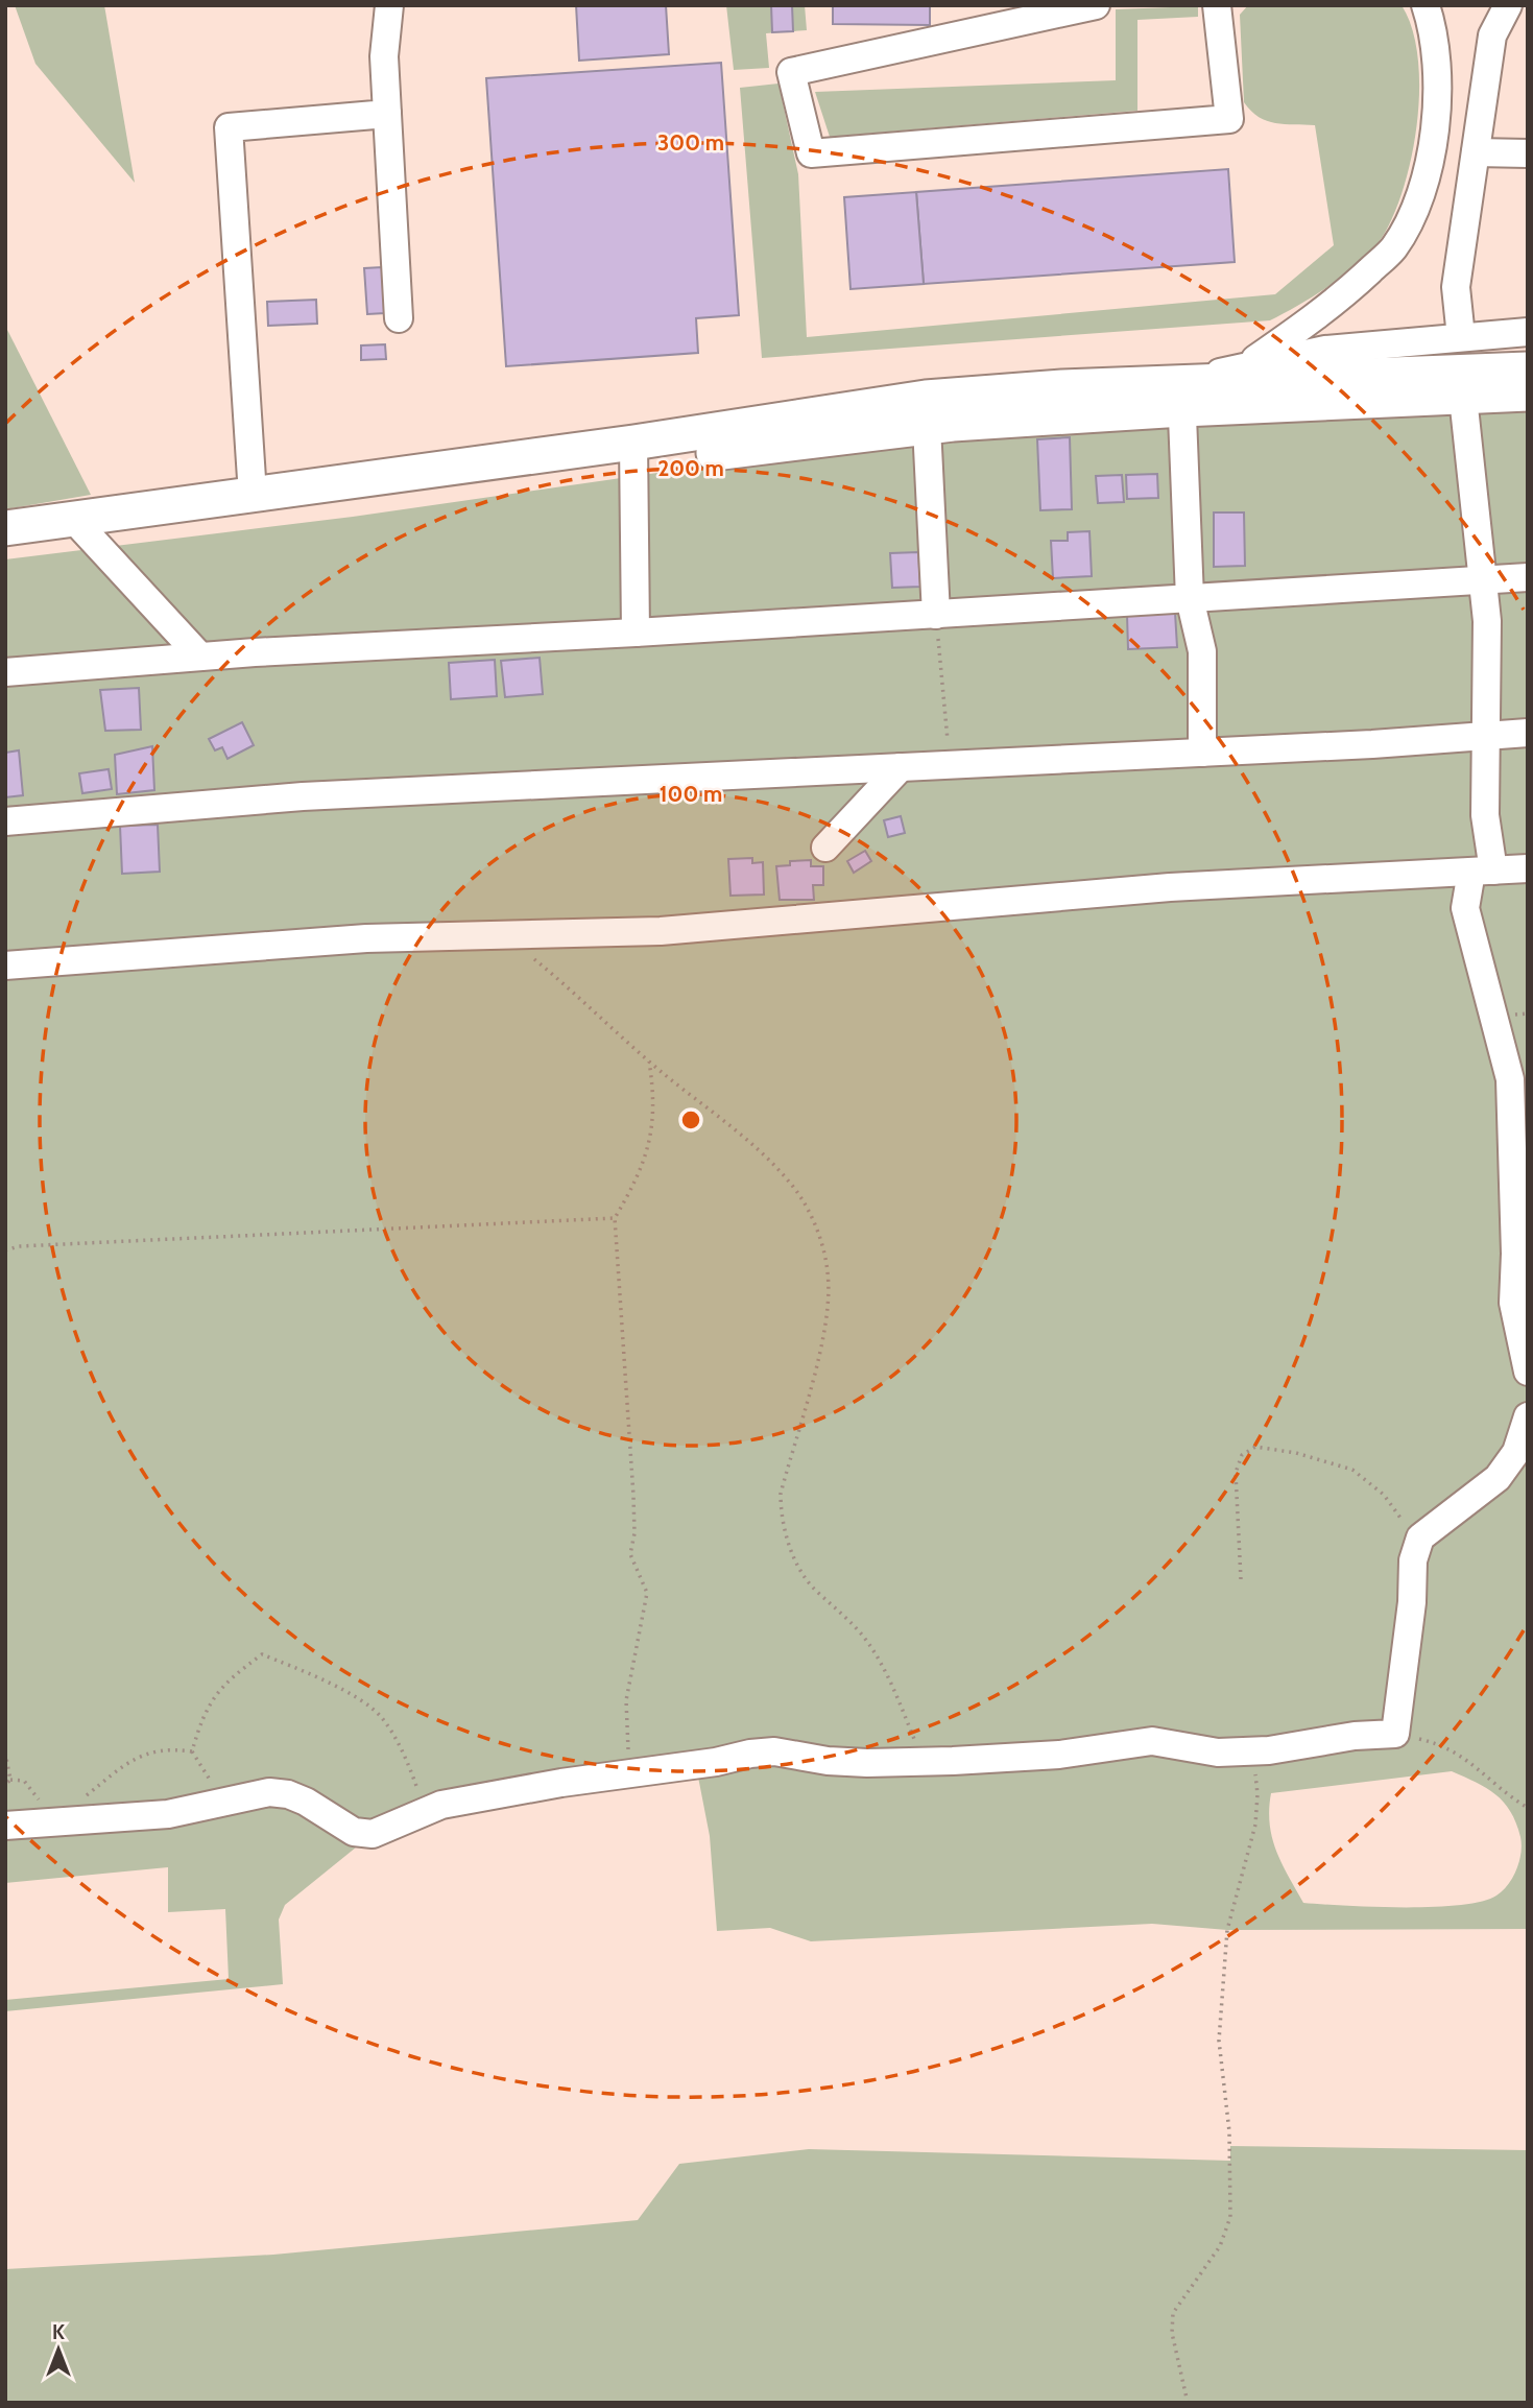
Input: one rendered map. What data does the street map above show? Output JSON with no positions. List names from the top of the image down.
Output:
{
  "north": "top",
  "rings": ["300 m", "200 m", "100 m"]
}
